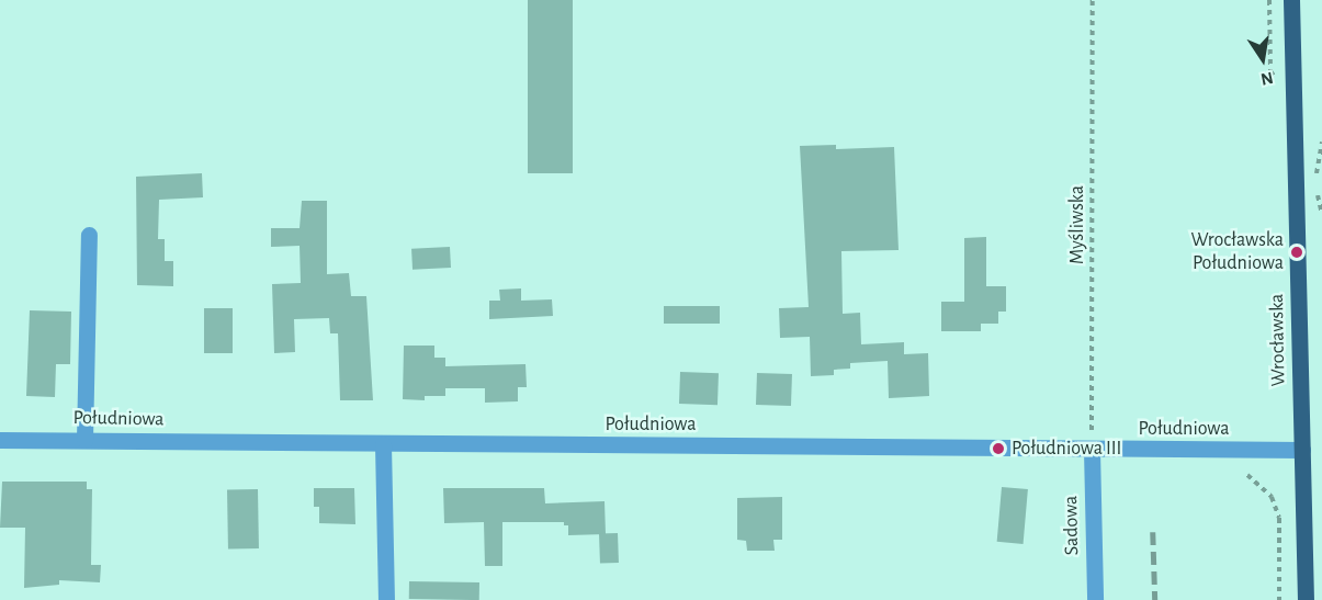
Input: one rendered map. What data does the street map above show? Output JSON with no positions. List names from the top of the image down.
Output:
{
  "streets": {
    "main road": ["Wrocławska"],
    "street": ["Południowa", "Sadowa"],
    "path": ["Myśliwska"]
  },
  "crossings": [
    ["Myśliwska", "Południowa"],
    ["Myśliwska", "Sadowa"],
    ["Wrocławska", "Południowa"],
    ["Południowa", "Sadowa"]
  ],
  "places": ["Wrocławska Południowa", "Południowa III"],
  "north": "bottom"
}
